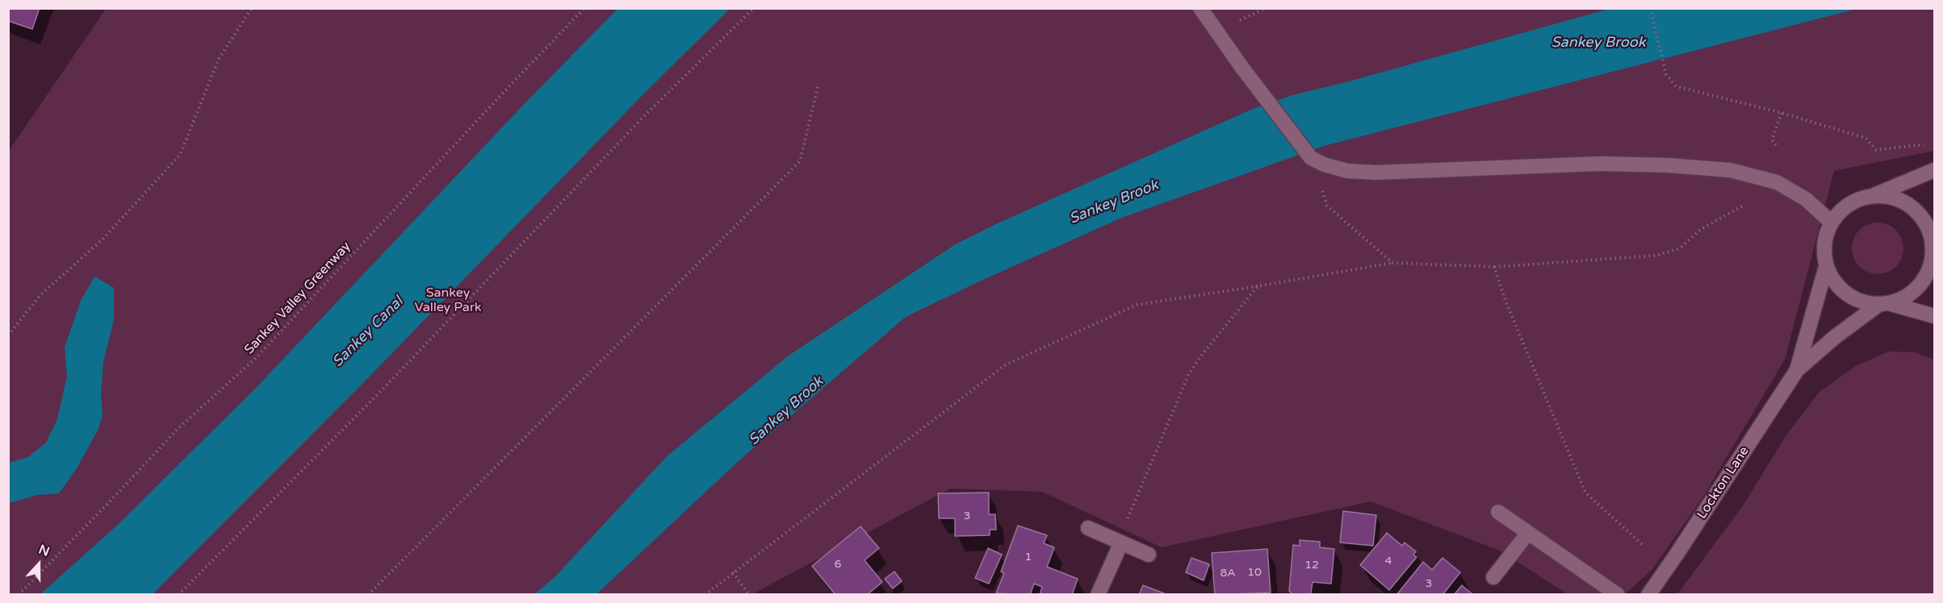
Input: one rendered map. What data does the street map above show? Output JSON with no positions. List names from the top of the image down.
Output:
{
  "streets": {
    "street": ["Lockton Lane"],
    "path": ["Sankey Valley Greenway"]
  },
  "water": ["Sankey Brook", "Sankey Canal"],
  "parks": ["Sankey Valley Park"],
  "house_numbers": [
    "3",
    "1",
    "4",
    "6",
    "12",
    "10",
    "8A",
    "3"
  ],
  "north": "top"
}
